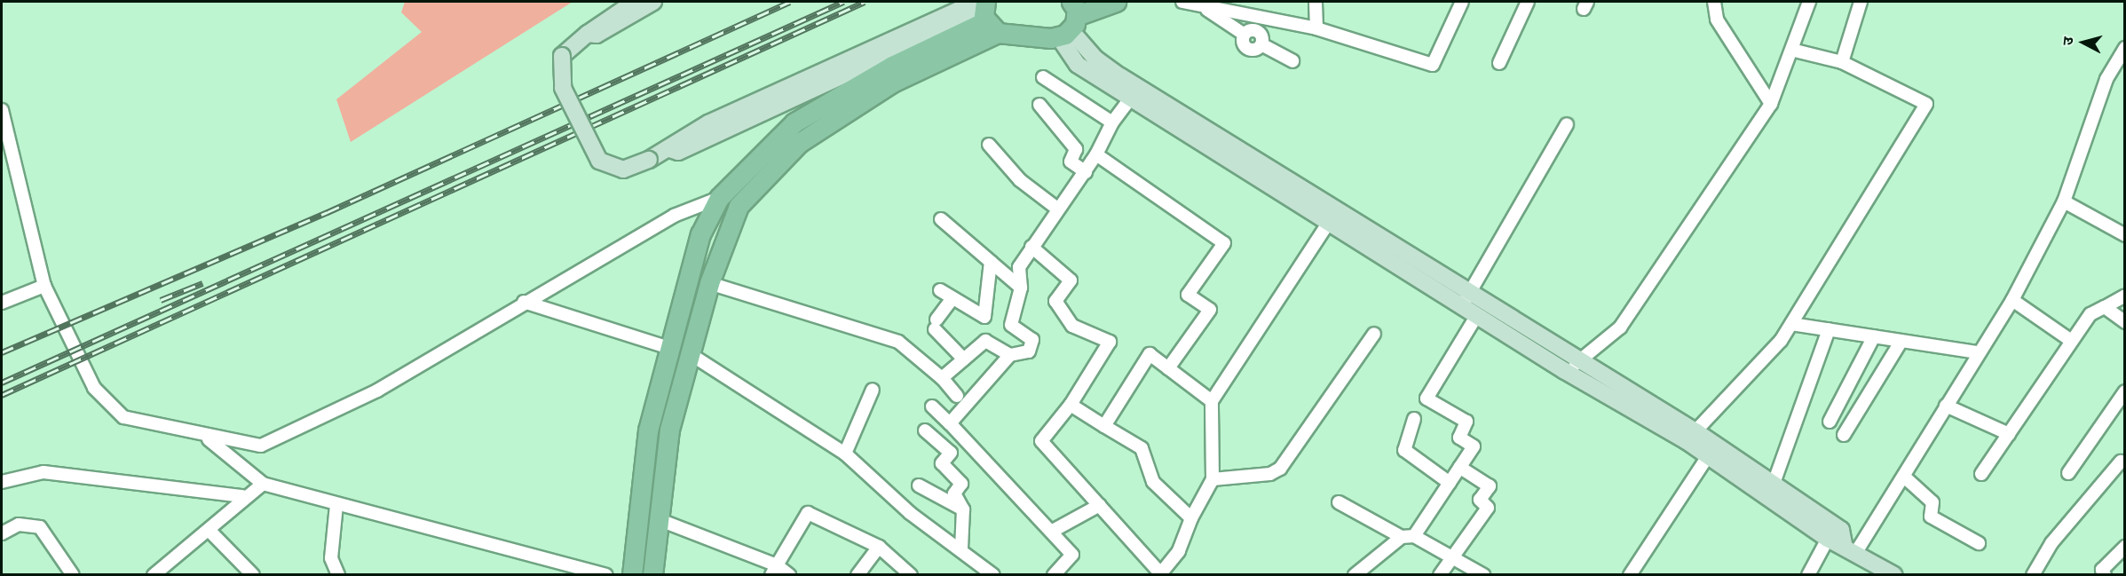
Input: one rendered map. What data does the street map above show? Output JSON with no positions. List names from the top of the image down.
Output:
{
  "north": "left"
}
